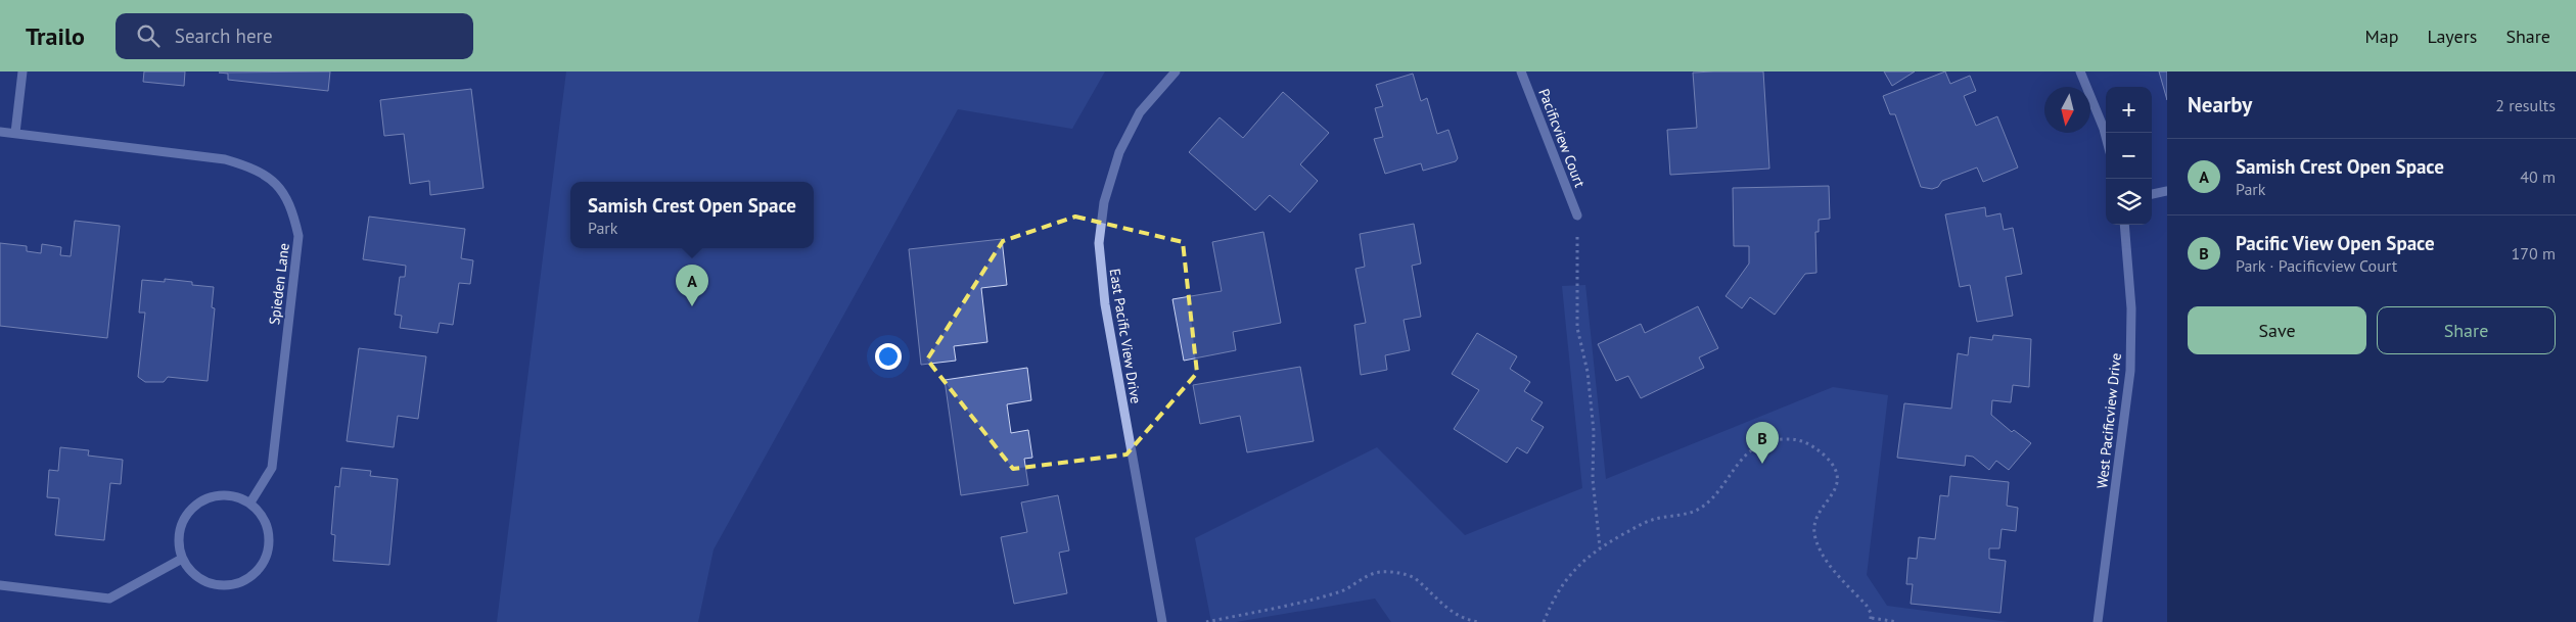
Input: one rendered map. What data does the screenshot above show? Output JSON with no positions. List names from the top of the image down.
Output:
{
  "streets": {
    "street": [
      "Pacificview Court",
      "Spieden Lane",
      "East Pacific View Drive",
      "West Pacificview Drive"
    ]
  },
  "north": "bottom",
  "page": {
    "header": "Trailo",
    "search": "Search here",
    "nav": ["Map", "Layers", "Share"],
    "heading": ["Nearby", "2 results"],
    "map_buttons": ["+", "−"],
    "list": [
      {
        "mark": "A",
        "name": "Samish Crest Open Space",
        "note": "Park",
        "value": "40 m"
      },
      {
        "mark": "B",
        "name": "Pacific View Open Space",
        "note": "Park · Pacificview Court",
        "value": "170 m"
      }
    ],
    "popup": ["Samish Crest Open Space", "Park"],
    "pins": ["A", "B"],
    "buttons": ["Save", "Share"]
  }
}
